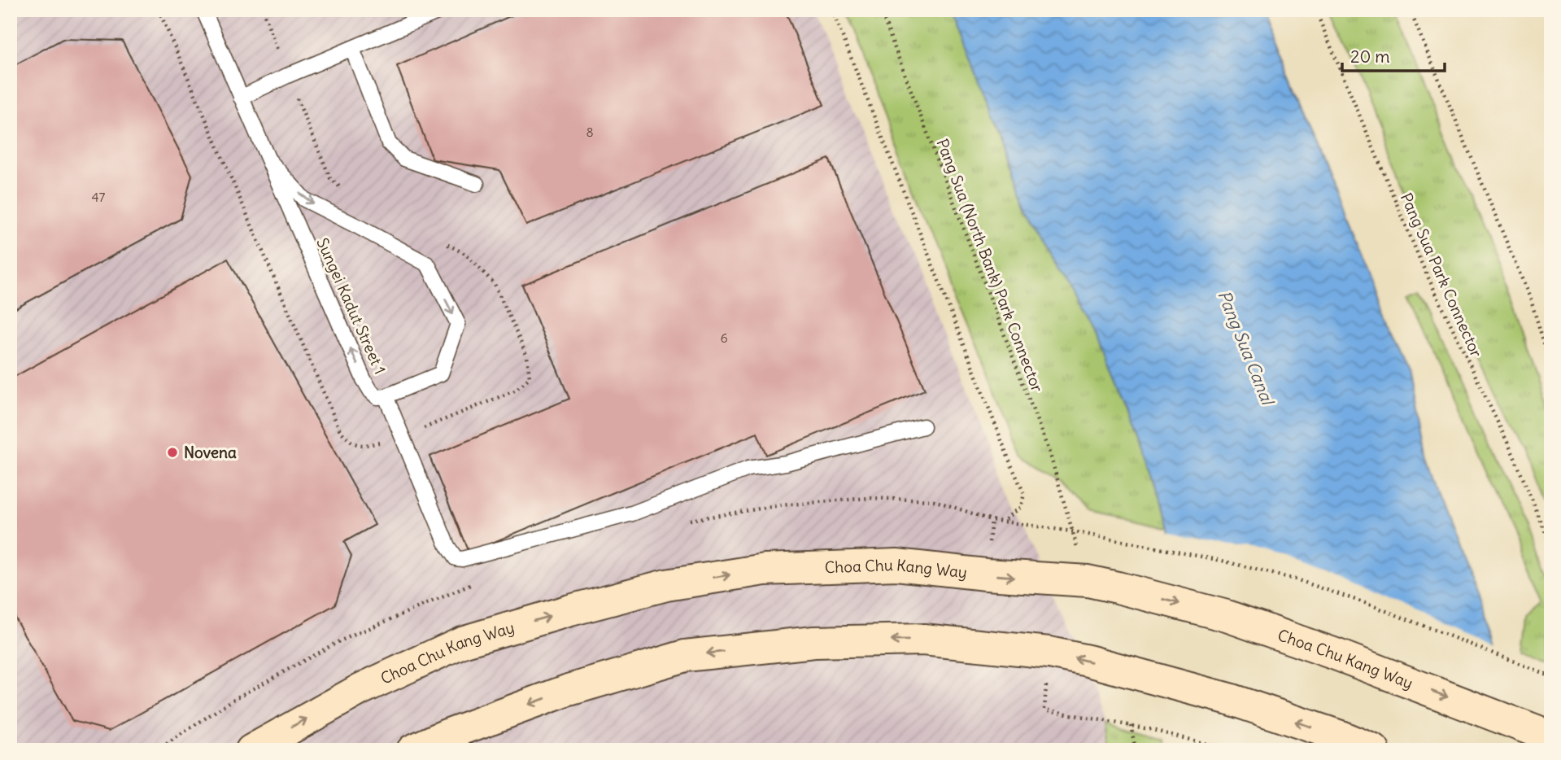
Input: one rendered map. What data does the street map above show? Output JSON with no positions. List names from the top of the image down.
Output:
{
  "streets": {
    "main road": ["Choa Chu Kang Way"],
    "lane": ["Sungei Kadut Street 1"],
    "path": ["Pang Sua (North Bank) Park Connector", "Pang Sua Park Connector"]
  },
  "water": ["Pang Sua Canal"],
  "places": ["Novena"],
  "house_numbers": ["8", "47", "6"],
  "scale_bar": "20 m"
}
